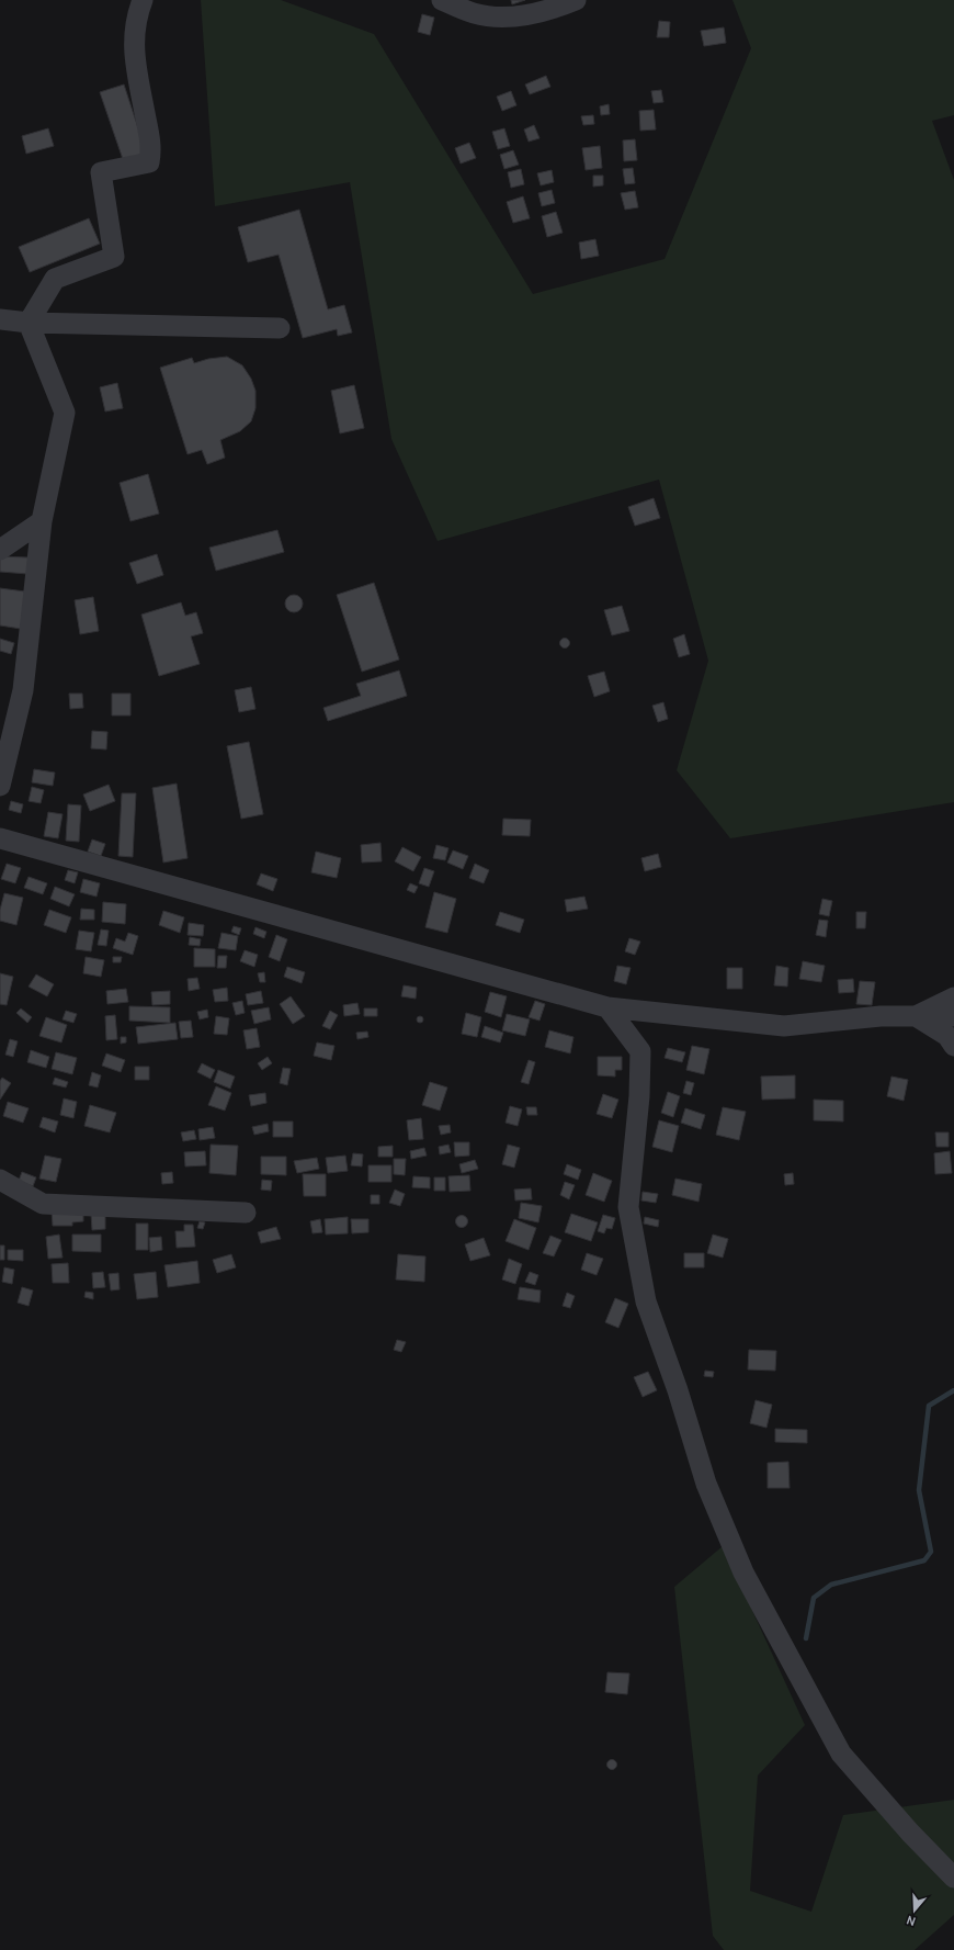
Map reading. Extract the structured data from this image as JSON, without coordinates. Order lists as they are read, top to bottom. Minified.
{"north":"bottom"}
